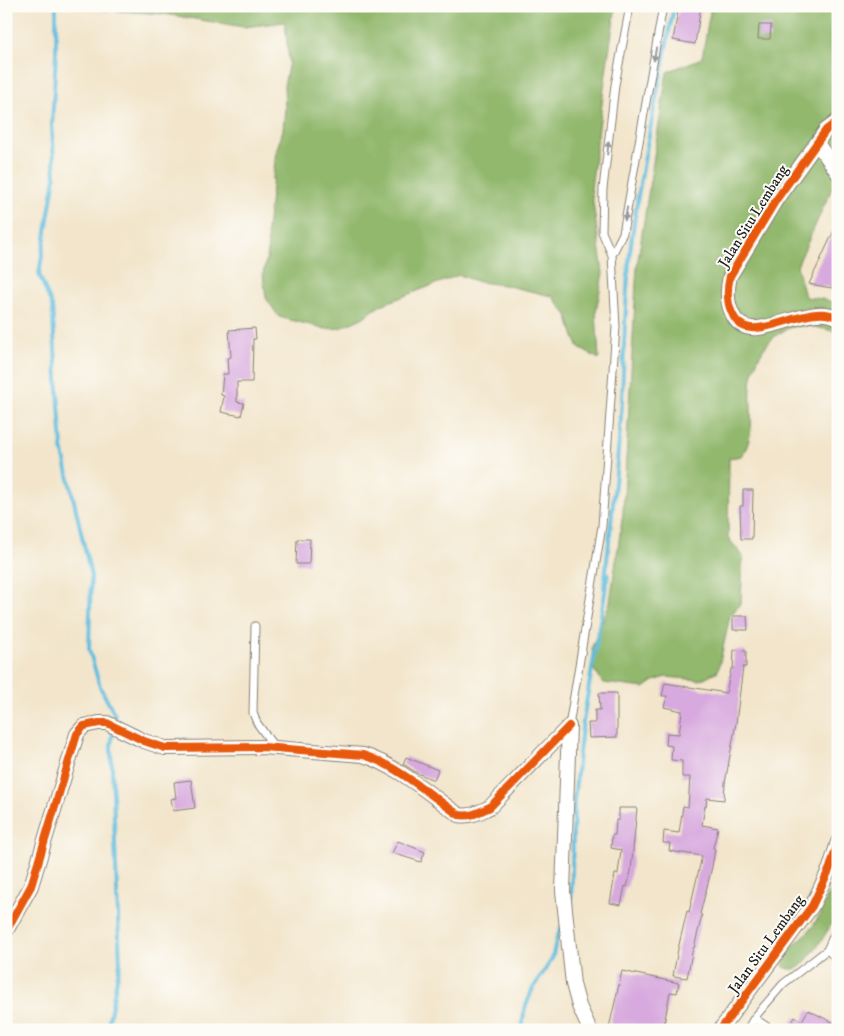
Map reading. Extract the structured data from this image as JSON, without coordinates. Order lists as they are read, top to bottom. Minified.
{"streets":{"street":["Jalan Situ Lembang"]}}
